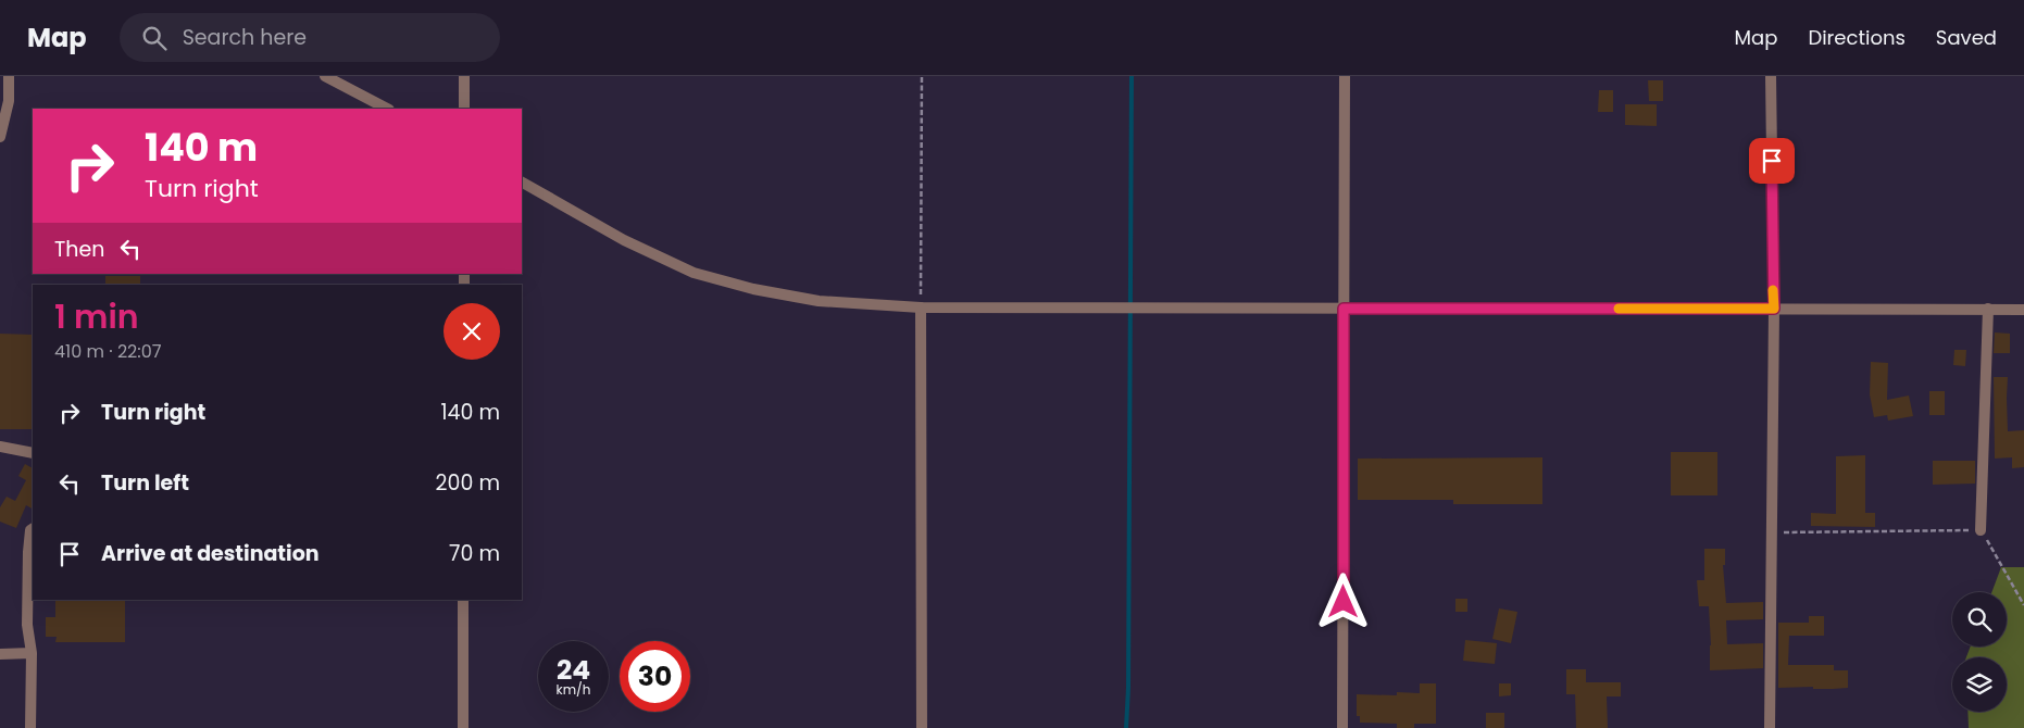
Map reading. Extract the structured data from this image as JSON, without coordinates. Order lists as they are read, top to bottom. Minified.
{"page":{"header":"Map","search":"Search here","nav":["Map","Directions","Saved"],"turn":["140 m","Turn right"],"then":"Then","heading":["1 min","410 m · 22:07"],"list":[{"name":"Turn right","value":"140 m"},{"name":"Turn left","value":"200 m"},{"name":"Arrive at destination","value":"70 m"}],"speed":"24 km/h","limit":"30"}}
